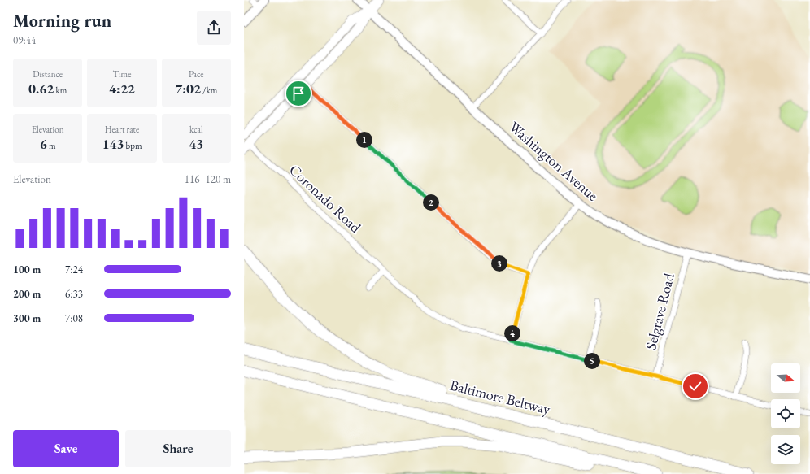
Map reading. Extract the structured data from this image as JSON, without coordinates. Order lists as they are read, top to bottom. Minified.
{"streets":{"highway":["Baltimore Beltway"],"main road":["Washington Avenue"],"street":["Coronado Road","Selgrave Road"]},"crossings":[["Washington Avenue","Selgrave Road"],["Coronado Road","Selgrave Road"]],"north":"right","page":{"heading":["Morning run","09:44"],"stats":[["Distance","0.62 km"],["Time","4:22"],["Pace","7:02 /km"],["Elevation","6 m"],["Heart rate","143 bpm"],["kcal","43"]],"pins":["1","2","3","4","5"],"chart":["Elevation","116–120 m"],"list":[{"name":"100 m","note":"7:24"},{"name":"200 m","note":"6:33"},{"name":"300 m","note":"7:08"}],"buttons":["Save","Share"]}}
